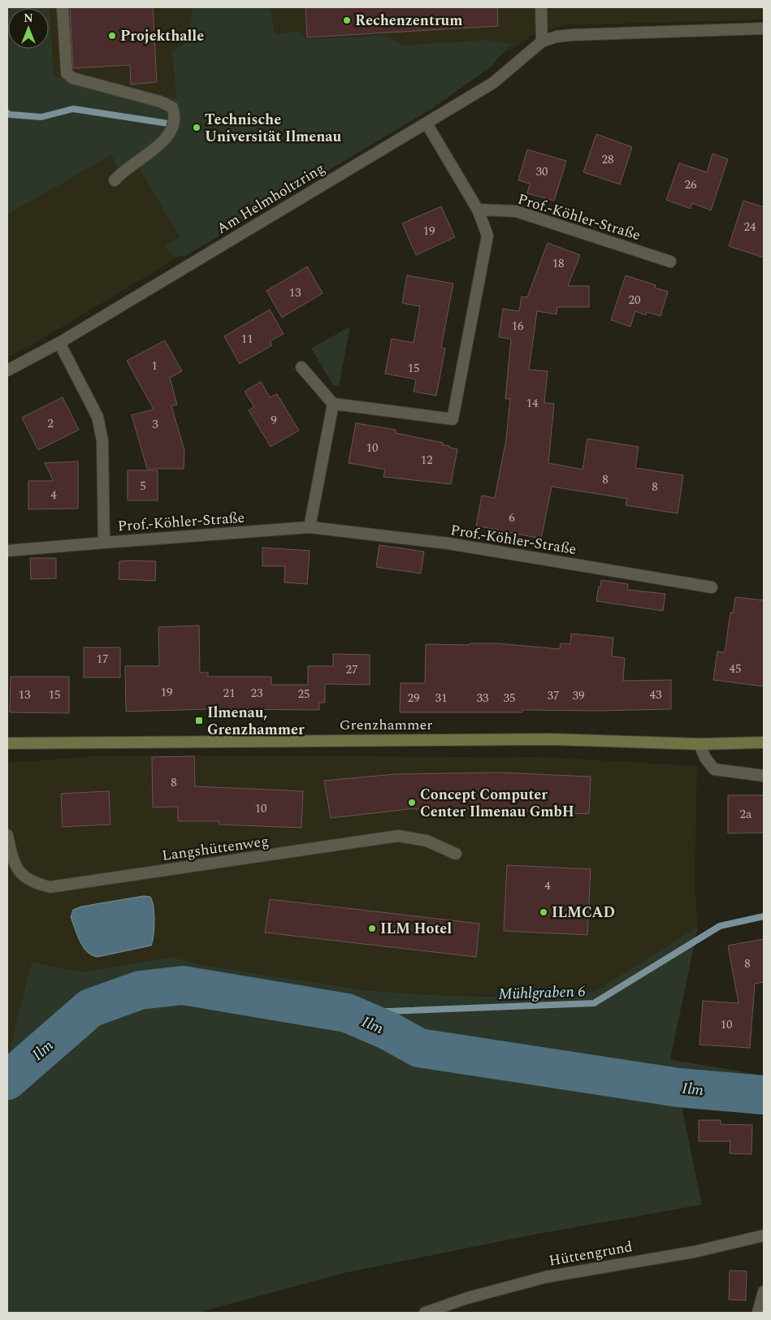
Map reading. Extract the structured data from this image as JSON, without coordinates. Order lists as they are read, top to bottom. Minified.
{"streets":{"main road":["Grenzhammer"],"street":["Am Helmholtzring","Prof.-Köhler-Straße","Langshüttenweg","Hüttengrund"]},"crossings":[["Am Helmholtzring","Prof.-Köhler-Straße"]],"water":["Mühlgraben 6","Ilm"],"places":{"other":["Rechenzentrum","Projekthalle","Technische Universität Ilmenau","Concept Computer Center Ilmenau GmbH","ILMCAD","ILM Hotel"],"transit":["Ilmenau, Grenzhammer"]},"house_numbers":["28","30","26","24","19","18","13","20","16","11","1","15","14","9","2","3","10","12","8","5","8","4","6","17","45","27","19","21","23","25","13","15","43","37","39","29","31","33","35","8","10","2a","4","8","10"],"north":"top"}
